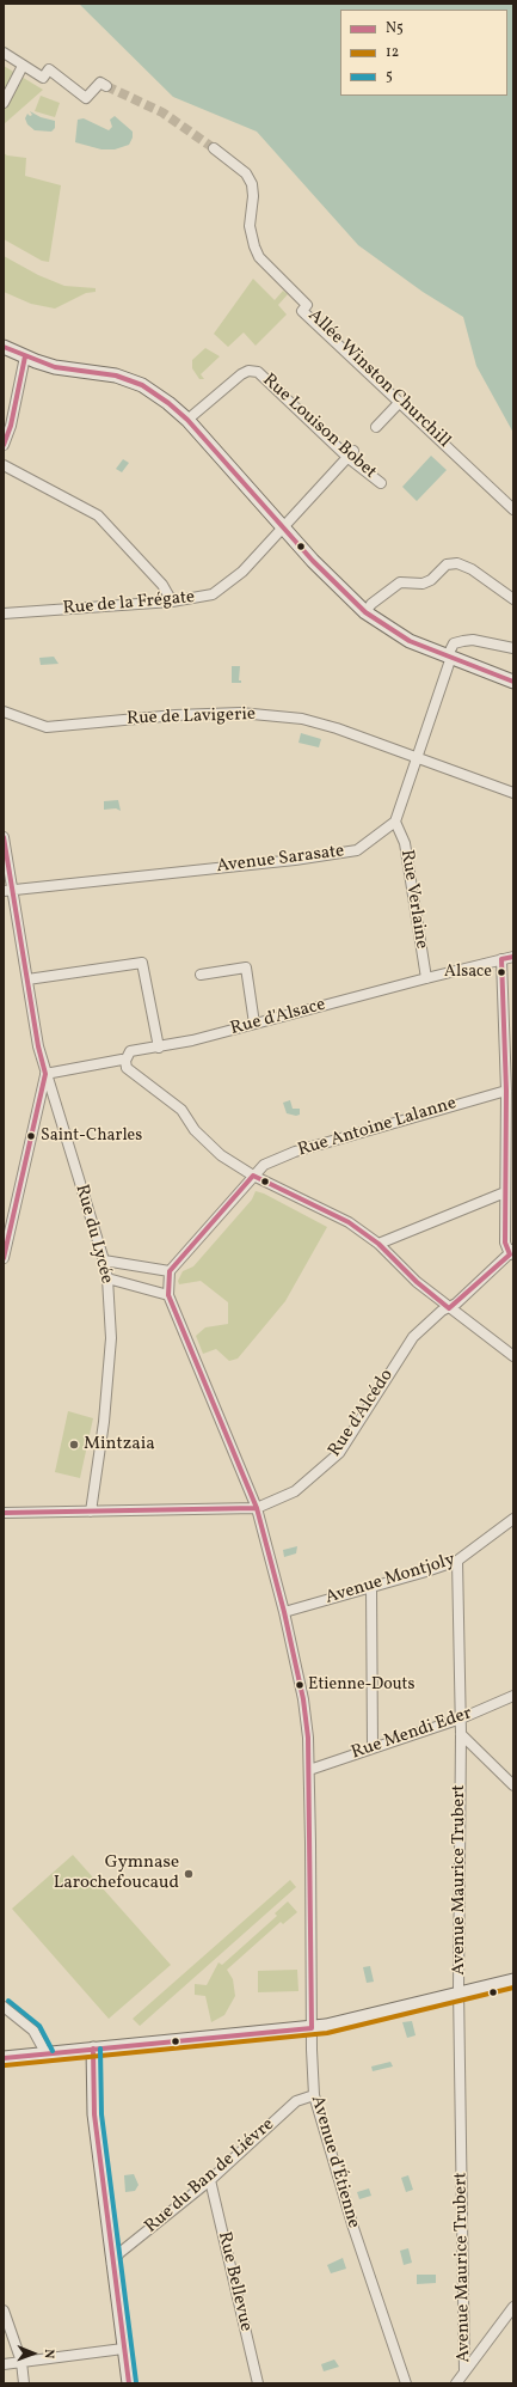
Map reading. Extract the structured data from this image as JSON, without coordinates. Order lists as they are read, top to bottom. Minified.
{"streets":{"street":["Allée Winston Churchill","Rue Louison Bobet","Rue de la Frégate","Rue de Lavigerie","Avenue Sarasate","Rue Verlaine","Rue d'Alsace","Rue Antoine Lalanne","Rue du Lycée","Rue d'Alcédo","Avenue Montjoly","Rue Mendi Eder","Avenue Maurice Trubert","Avenue d'Étienne","Rue du Ban de Liévre","Rue Bellevue"]},"crossings":[["Rue Louison Bobet","Rue de la Frégate"],["Avenue Sarasate","Rue Verlaine"],["Avenue Sarasate","Rue du Lycée"],["Rue Verlaine","Rue d'Alsace"],["Rue d'Alsace","Rue du Lycée"],["Rue Antoine Lalanne","Avenue d'Étienne"],["Rue du Lycée","Rue d'Alcédo"],["Rue d'Alcédo","Avenue d'Étienne"],["Avenue Montjoly","Avenue Maurice Trubert"],["Avenue Montjoly","Avenue d'Étienne"],["Rue Mendi Eder","Avenue Maurice Trubert"],["Rue Mendi Eder","Avenue d'Étienne"],["Avenue d'Étienne","Rue du Ban de Liévre"],["Rue du Ban de Liévre","Rue Bellevue"]],"places":["Alsace","Saint-Charles","Mintzaia","Etienne-Douts","Gymnase Larochefoucaud"],"lines":["transit line N5","transit line 12","transit line 5"],"legend":["N5","12","5"],"north":"right"}
